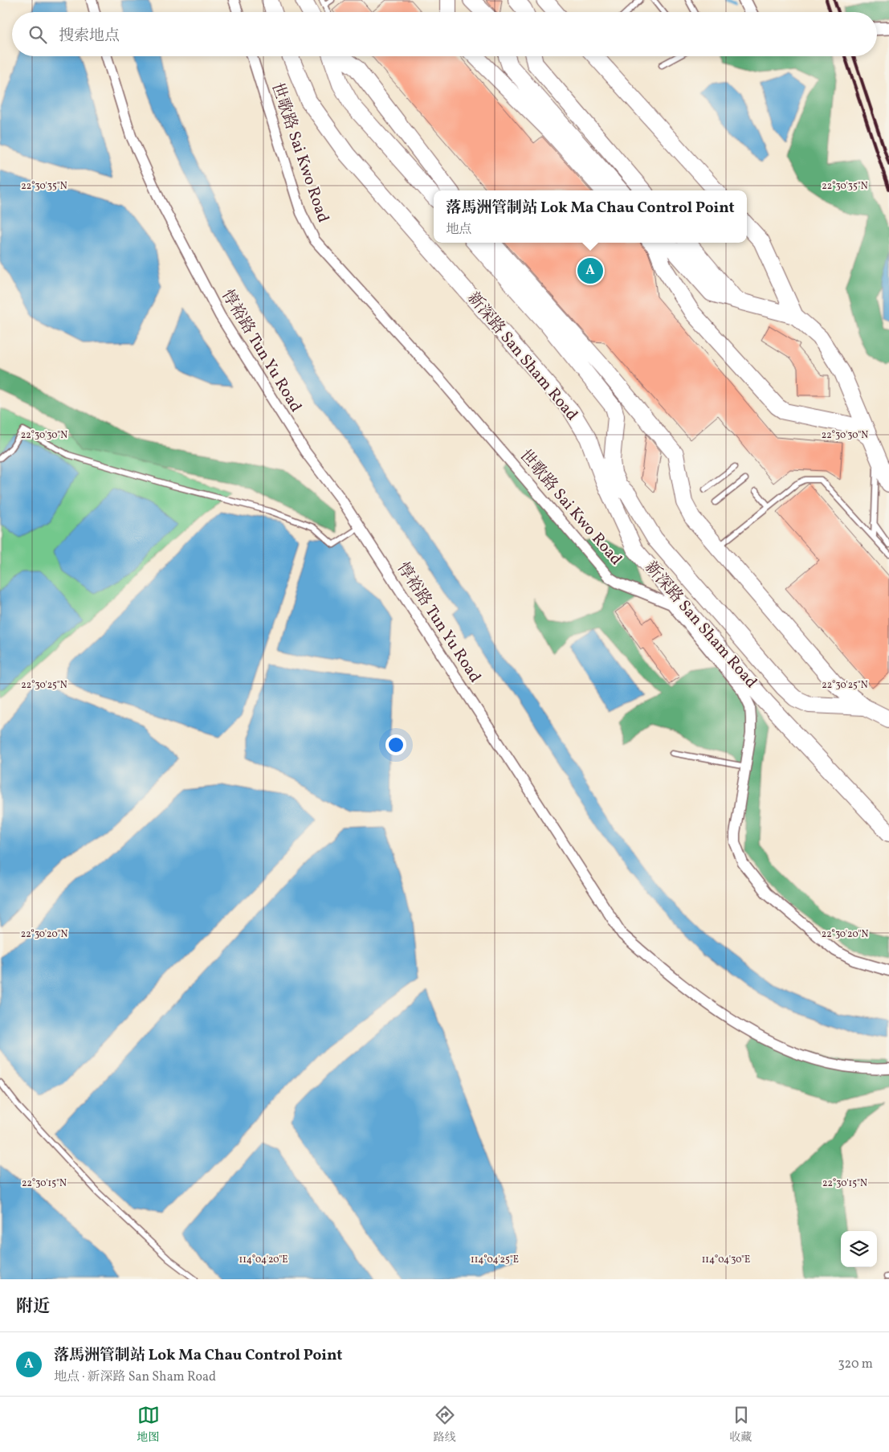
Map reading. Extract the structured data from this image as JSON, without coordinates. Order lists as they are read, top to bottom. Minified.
{"streets":{"main road":["新深路 San Sham Road"],"street":["世歌路 Sai Kwo Road","惇裕路 Tun Yu Road"]},"page":{"search":"搜索地点","popup":["落馬洲管制站 Lok Ma Chau Control Point","地点"],"pins":"A","heading":"附近","list":[{"mark":"A","name":"落馬洲管制站 Lok Ma Chau Control Point","note":"地点 · 新深路 San Sham Road","value":"320 m"}],"nav":["地图","路线","收藏"]},"coordinates":["22°30'35\"N","22°30'30\"N","22°30'25\"N","22°30'20\"N","22°30'15\"N","114°04'20\"E","114°04'25\"E","114°04'30\"E"]}
